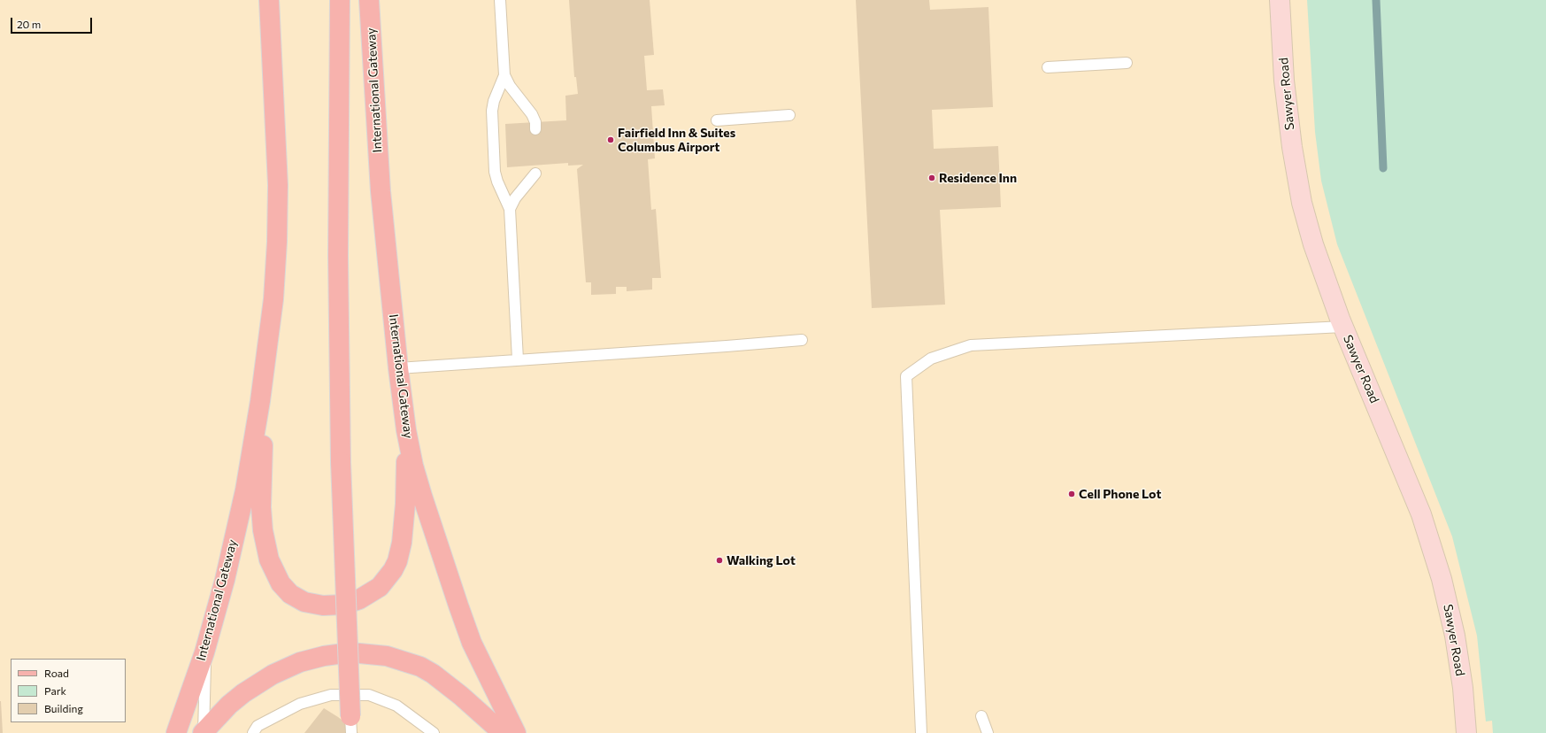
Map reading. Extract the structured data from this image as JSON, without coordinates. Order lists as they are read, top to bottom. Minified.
{"streets":{"main road":["International Gateway"],"street":["Sawyer Road"]},"places":["Fairfield Inn & Suites Columbus Airport","Residence Inn","Cell Phone Lot","Walking Lot"],"legend":["Road","Park","Building"],"scale_bar":"20 m"}
